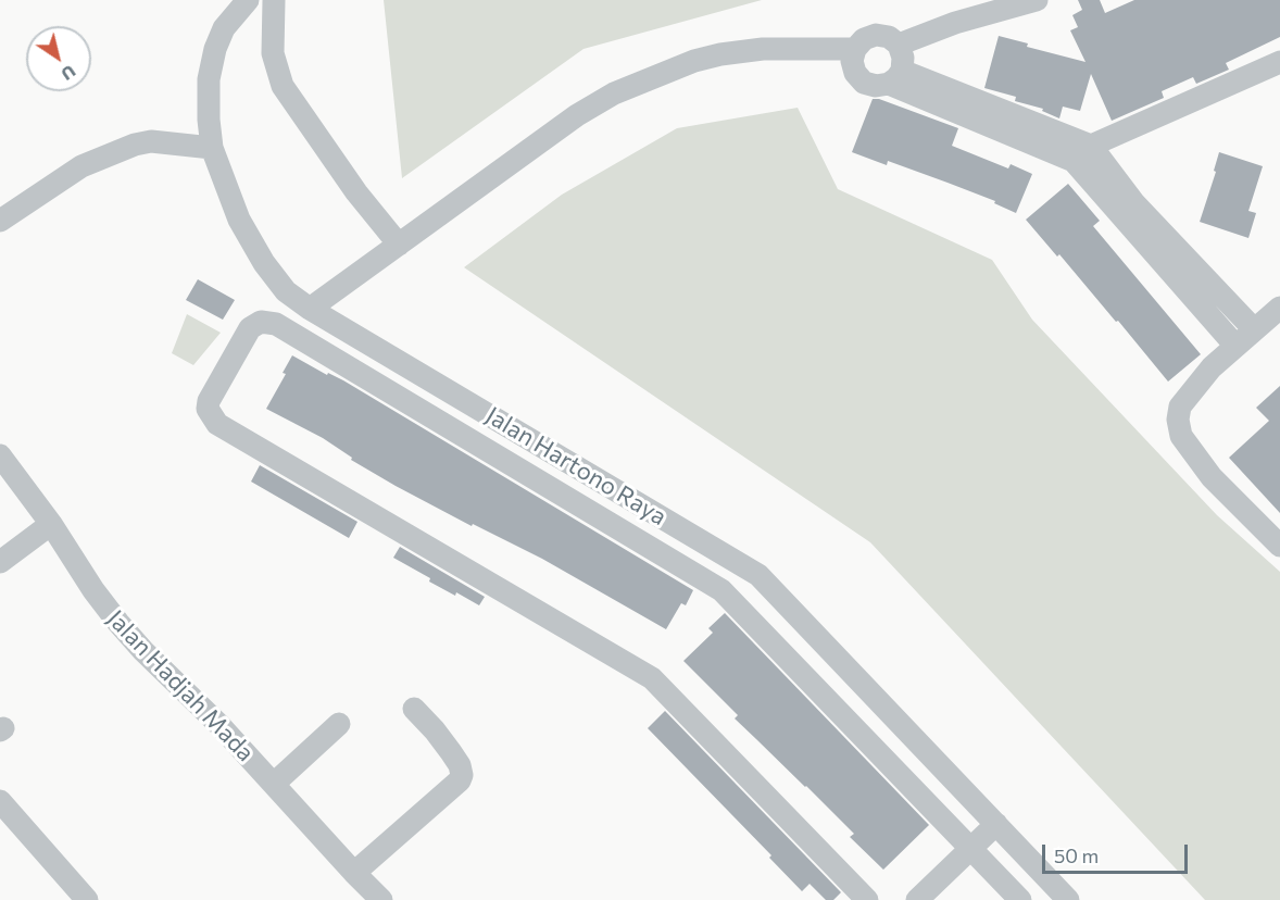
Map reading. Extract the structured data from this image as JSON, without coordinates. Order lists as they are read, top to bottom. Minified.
{"streets":{"street":["Jalan Hartono Raya","Jalan Hadjah Mada"]},"scale_bar":"50 m","north":"bottom right"}
